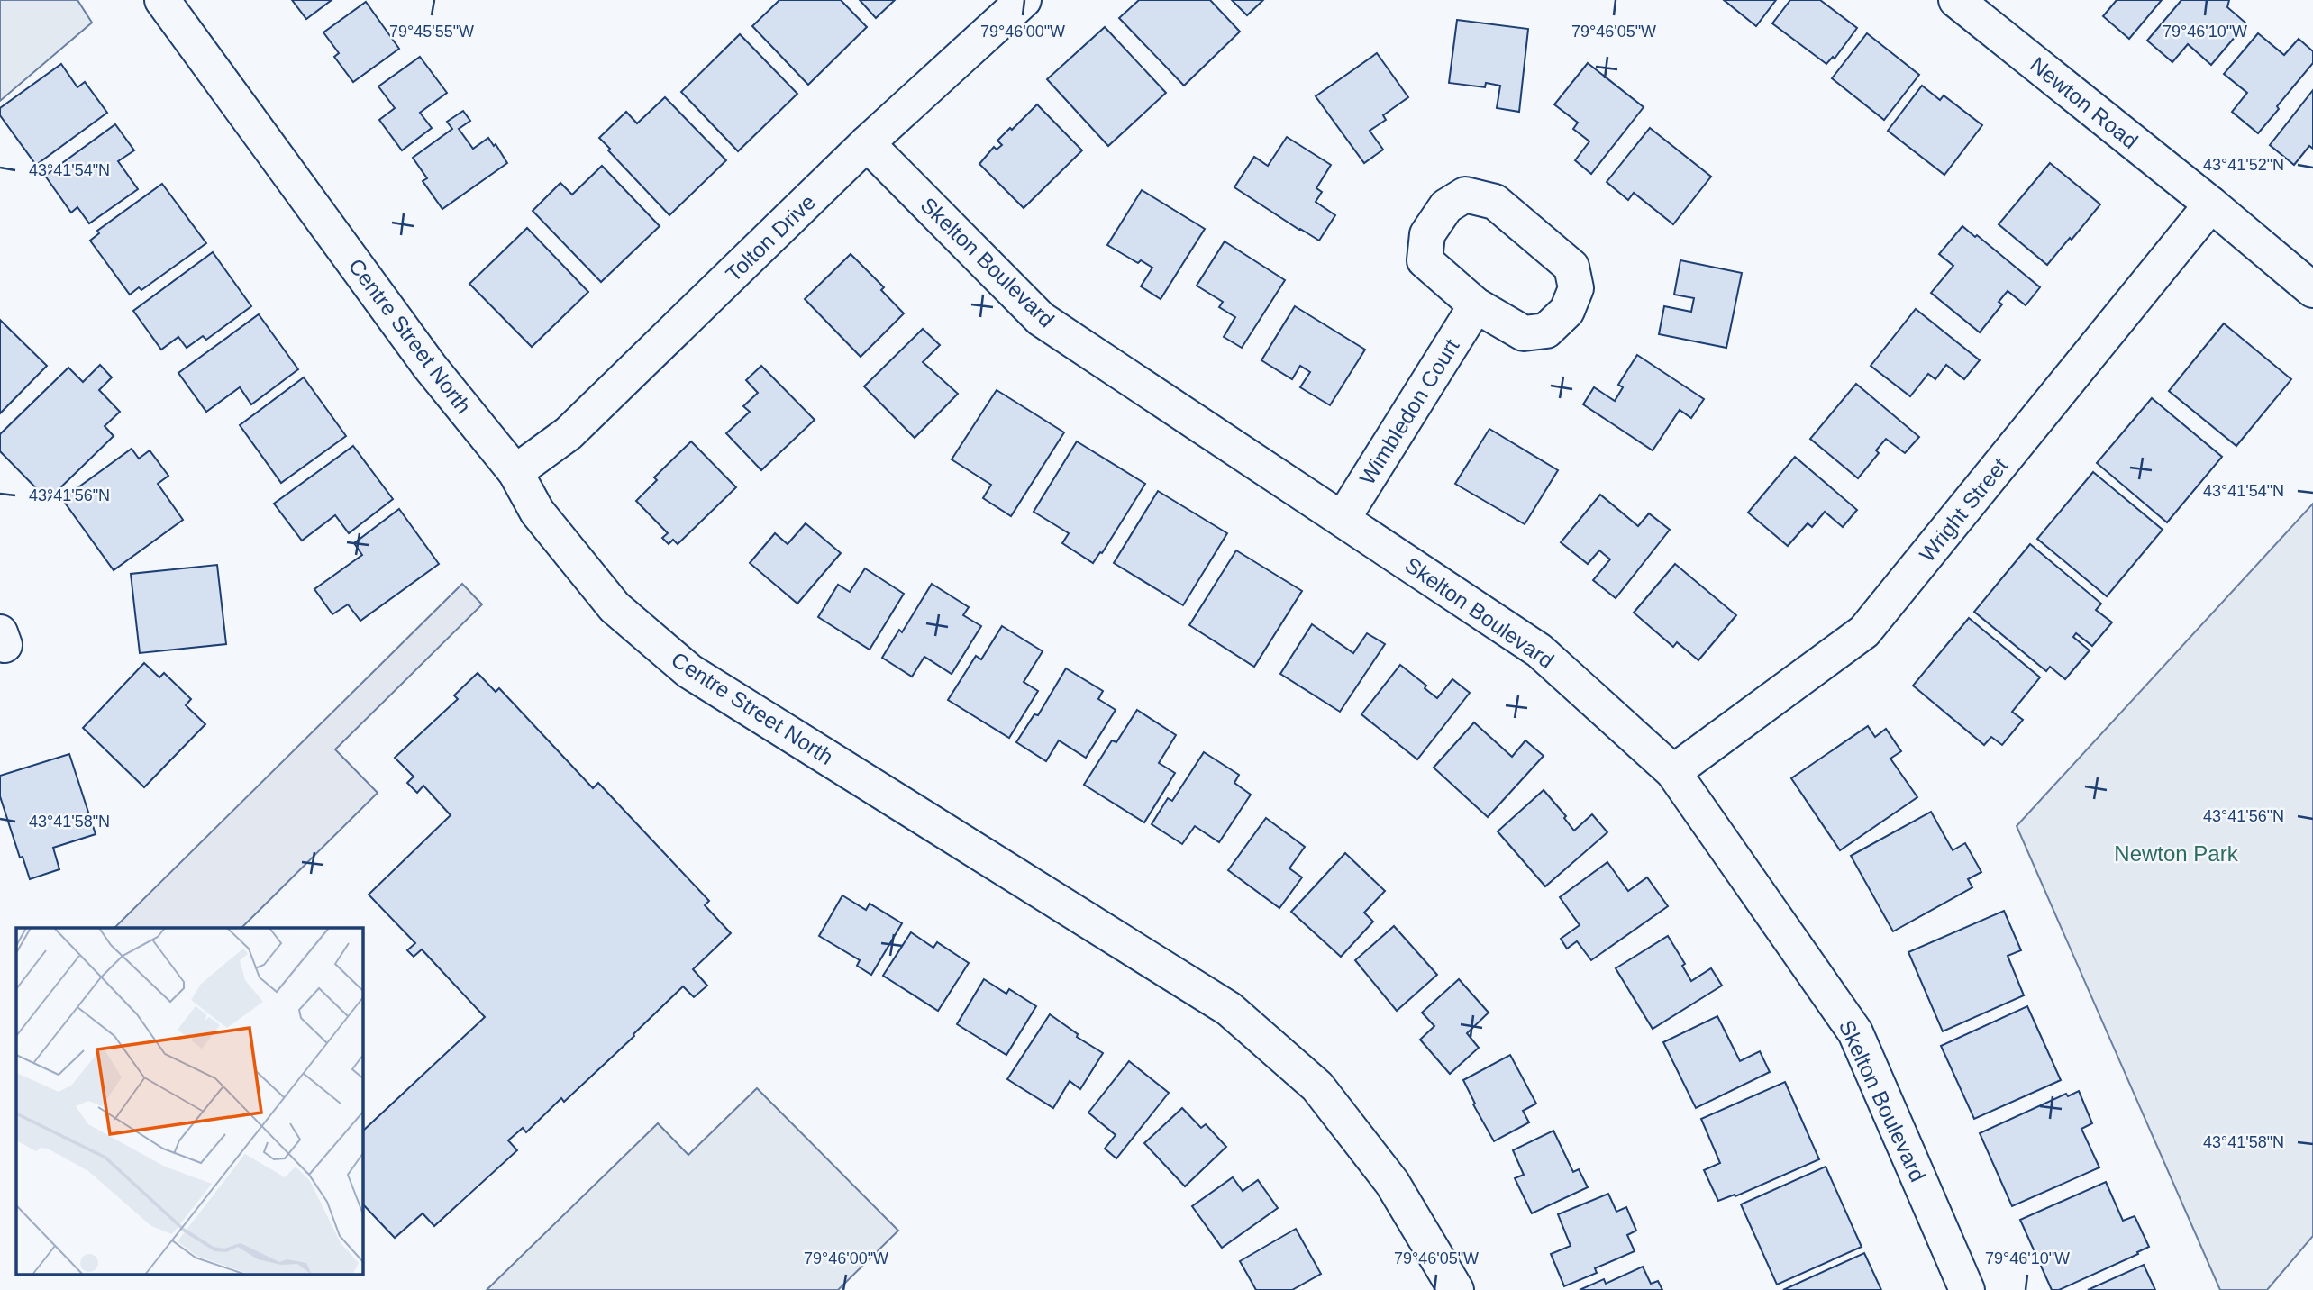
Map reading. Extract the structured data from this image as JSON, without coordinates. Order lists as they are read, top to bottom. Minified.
{"streets":{"street":["Newton Road","Tolton Drive","Skelton Boulevard","Centre Street North","Wimbledon Court","Wright Street"]},"crossings":[["Newton Road","Wright Street"],["Tolton Drive","Skelton Boulevard"],["Tolton Drive","Centre Street North"],["Skelton Boulevard","Wimbledon Court"],["Skelton Boulevard","Wright Street"]],"parks":["Newton Park"],"coordinates":["79°45'55\"W","79°46'00\"W","79°46'05\"W","79°46'10\"W","43°41'52\"N","43°41'54\"N","43°41'56\"N","43°41'58\"N"]}
